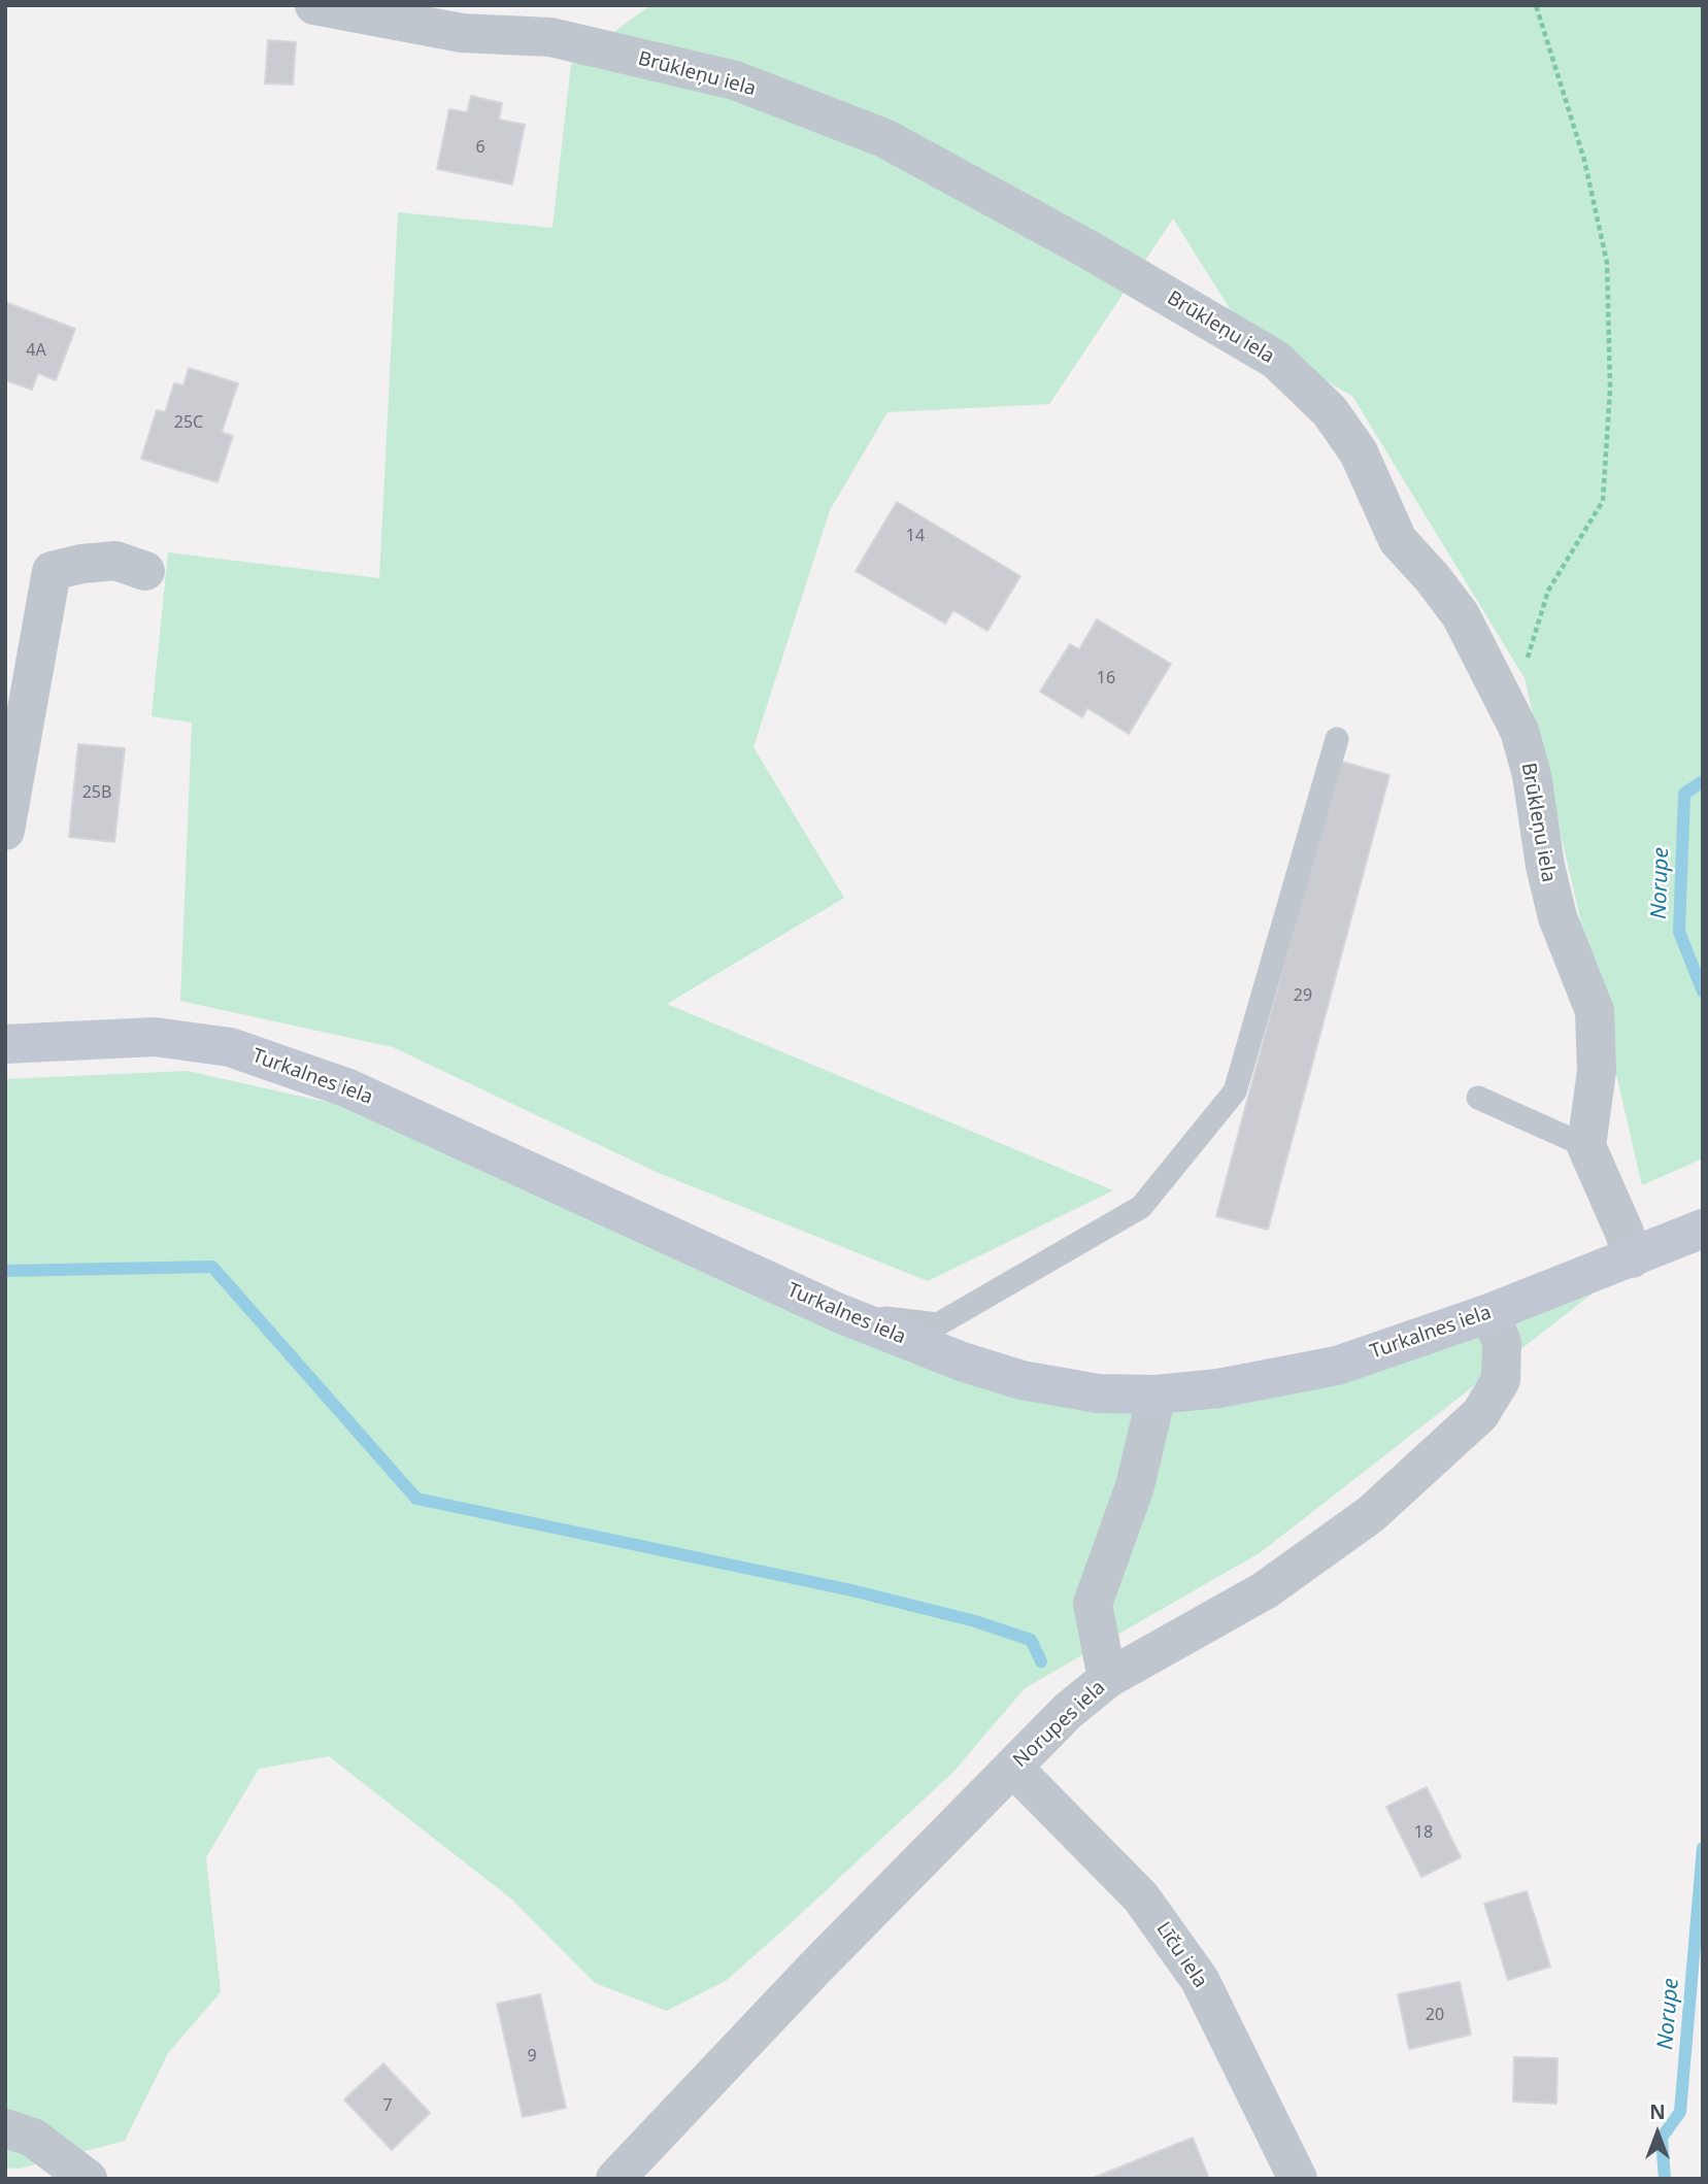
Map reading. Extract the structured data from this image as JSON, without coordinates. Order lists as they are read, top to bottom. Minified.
{"streets":{"main road":["Turkalnes iela"],"street":["Brūkleņu iela","Norupes iela","Līču iela"]},"crossings":[["Turkalnes iela","Norupes iela"],["Norupes iela","Līču iela"]],"water":["Norupe"],"house_numbers":["6","4A","25C","14","16","25B","29","18","20","9","7"],"north":"top"}
